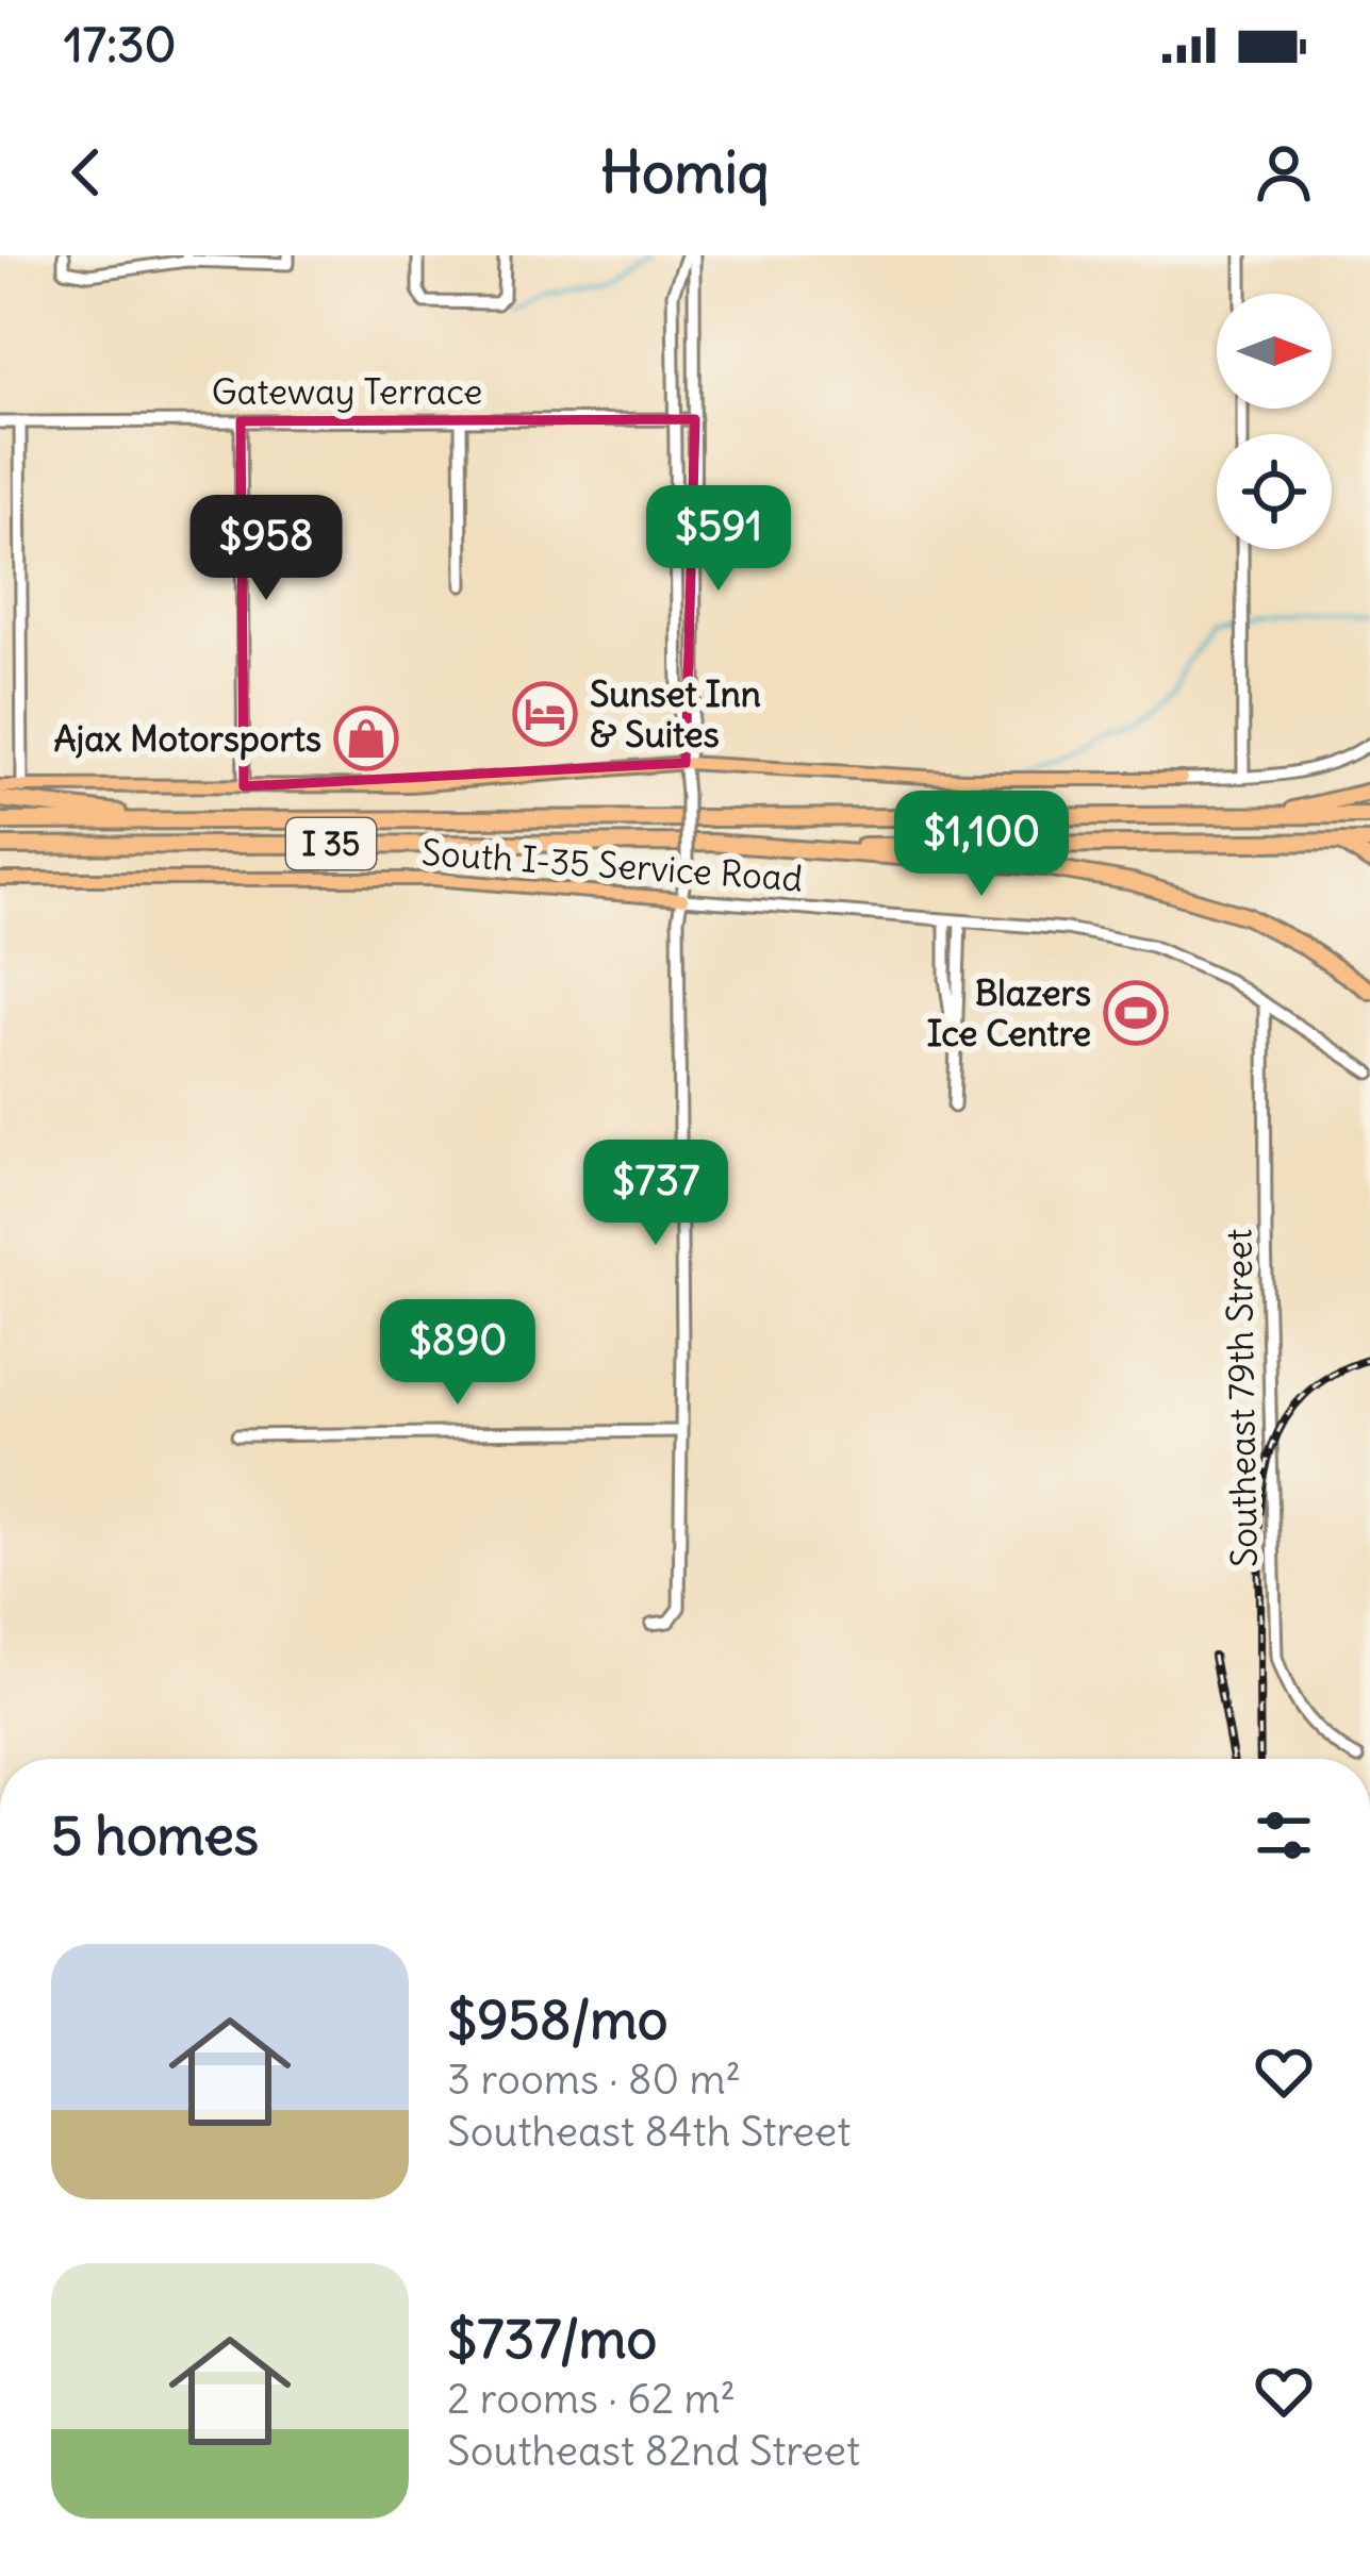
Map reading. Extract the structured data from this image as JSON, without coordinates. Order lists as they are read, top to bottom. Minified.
{"streets":{"highway":["I 35"],"main road":["South I-35 Service Road"],"street":["Gateway Terrace","Southeast 79th Street"]},"crossings":[["South I-35 Service Road","Southeast 79th Street"]],"places":{"hotel":["Sunset Inn & Suites"],"shop":["Ajax Motorsports"],"sports":["Blazers Ice Centre"]},"north":"right","page":{"status":"17:30","header":"Homiq","price":["$591","$958","$1,100","$737","$890"],"heading":"5 homes","list":[{"name":"$958/mo","note":"3 rooms · 80 m² · Southeast 84th Street"},{"name":"$737/mo","note":"2 rooms · 62 m² · Southeast 82nd Street"}]}}
